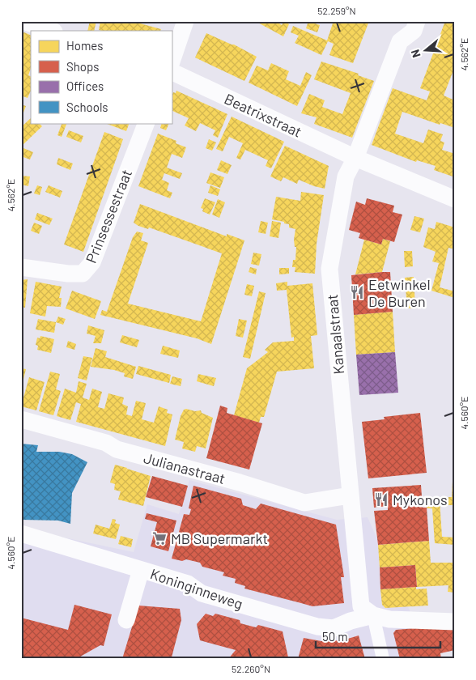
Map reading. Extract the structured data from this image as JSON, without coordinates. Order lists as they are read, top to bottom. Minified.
{"streets":{"street":["Beatrixstraat","Prinsessestraat","Kanaalstraat","Julianastraat","Koninginneweg"]},"crossings":[["Beatrixstraat","Kanaalstraat"],["Kanaalstraat","Julianastraat"],["Kanaalstraat","Koninginneweg"]],"places":{"restaurant":["Eetwinkel De Buren","Mykonos"],"supermarket":["MB Supermarkt"]},"legend":["Homes","Shops","Offices","Schools"],"scale_bar":"50 m","north":"left","coordinates":["52.259°N","4.562°E","4.560°E","52.260°N"]}
